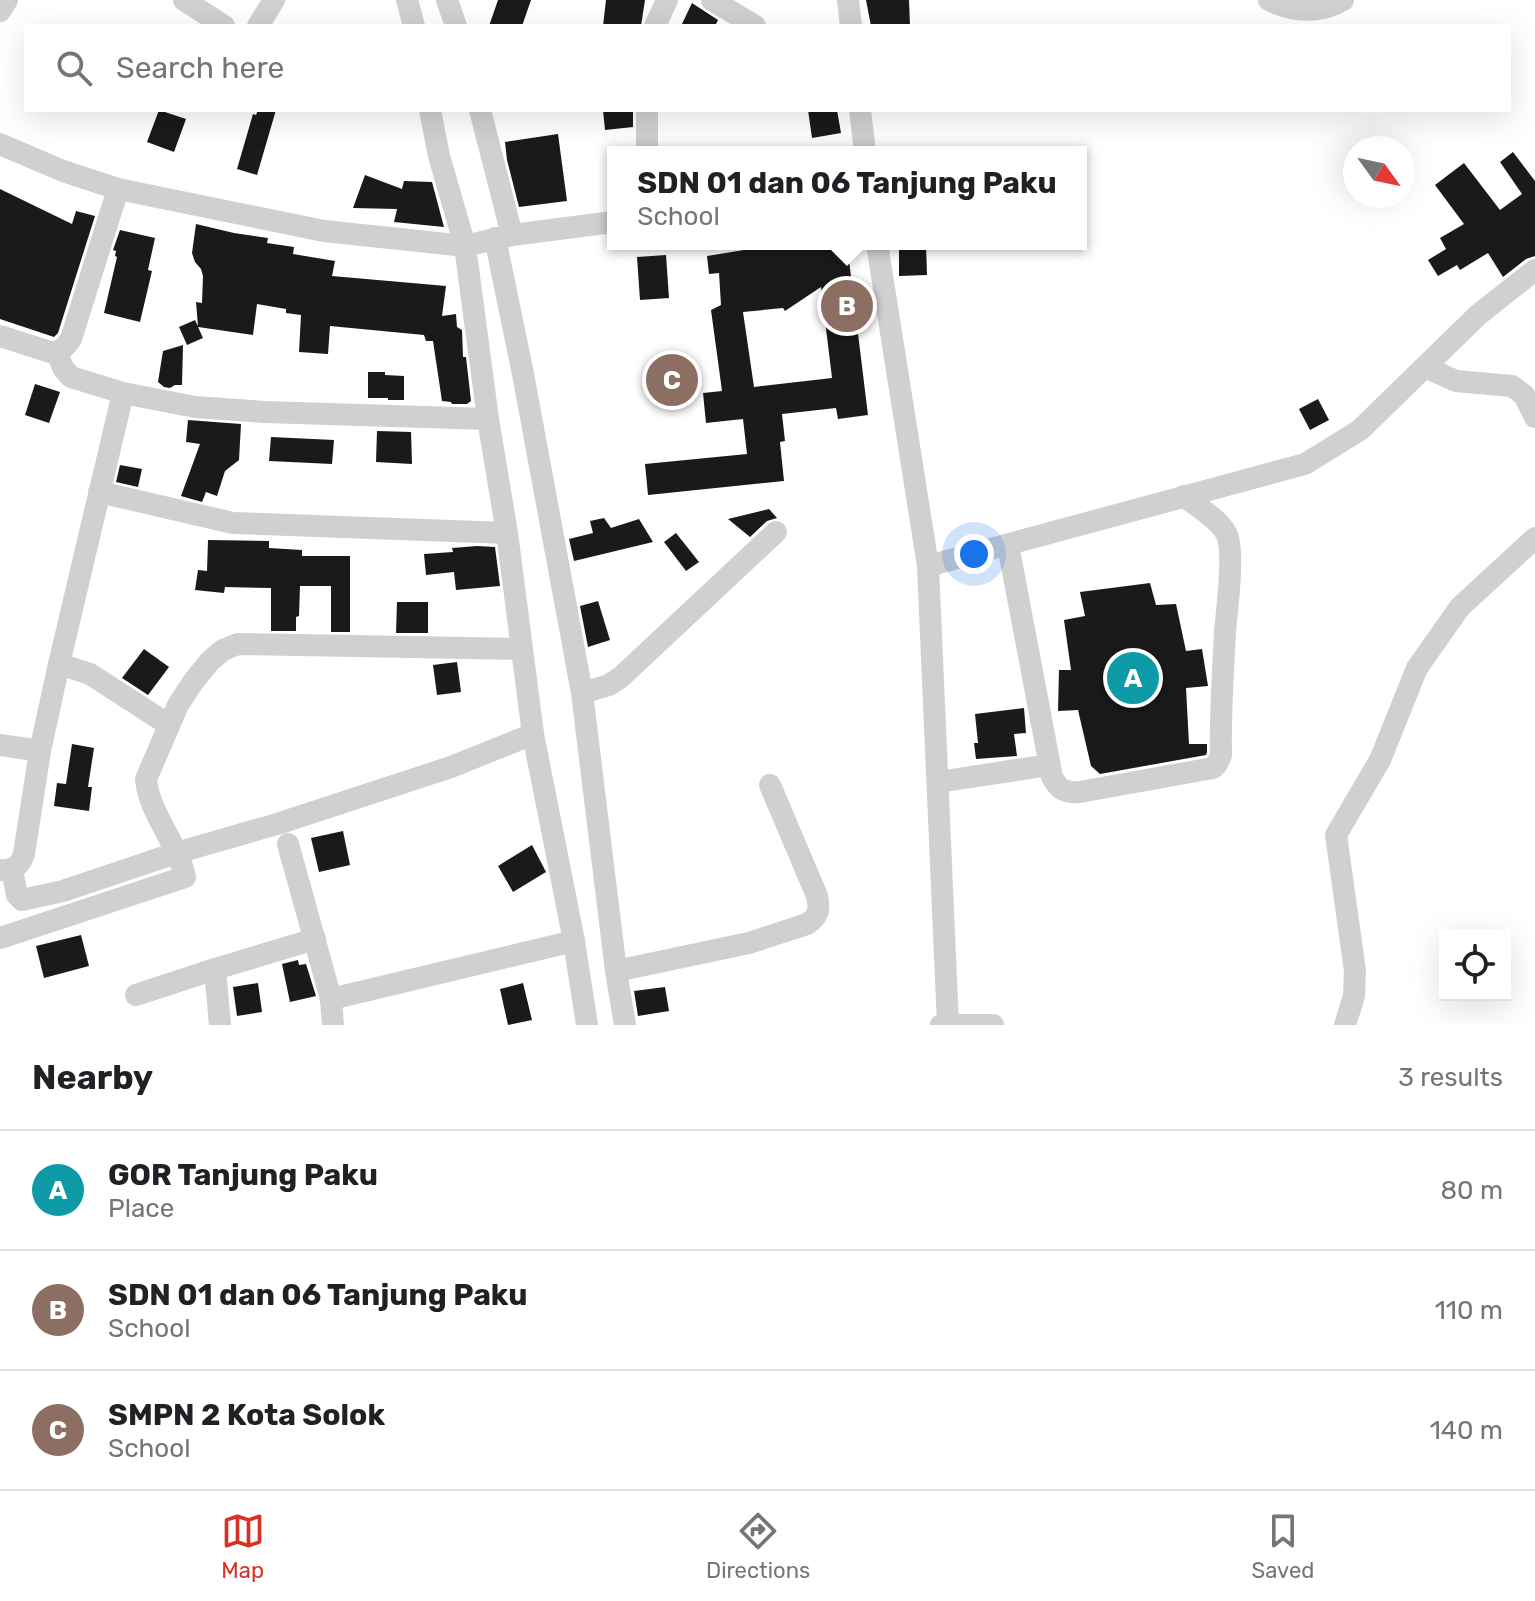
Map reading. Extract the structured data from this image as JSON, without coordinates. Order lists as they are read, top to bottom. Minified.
{"north":"bottom right","page":{"search":"Search here","popup":["SDN 01 dan 06 Tanjung Paku","School"],"pins":["B","C","A"],"heading":["Nearby","3 results"],"list":[{"mark":"A","name":"GOR Tanjung Paku","note":"Place","value":"80 m"},{"mark":"B","name":"SDN 01 dan 06 Tanjung Paku","note":"School","value":"110 m"},{"mark":"C","name":"SMPN 2 Kota Solok","note":"School","value":"140 m"}],"nav":["Map","Directions","Saved"]}}
